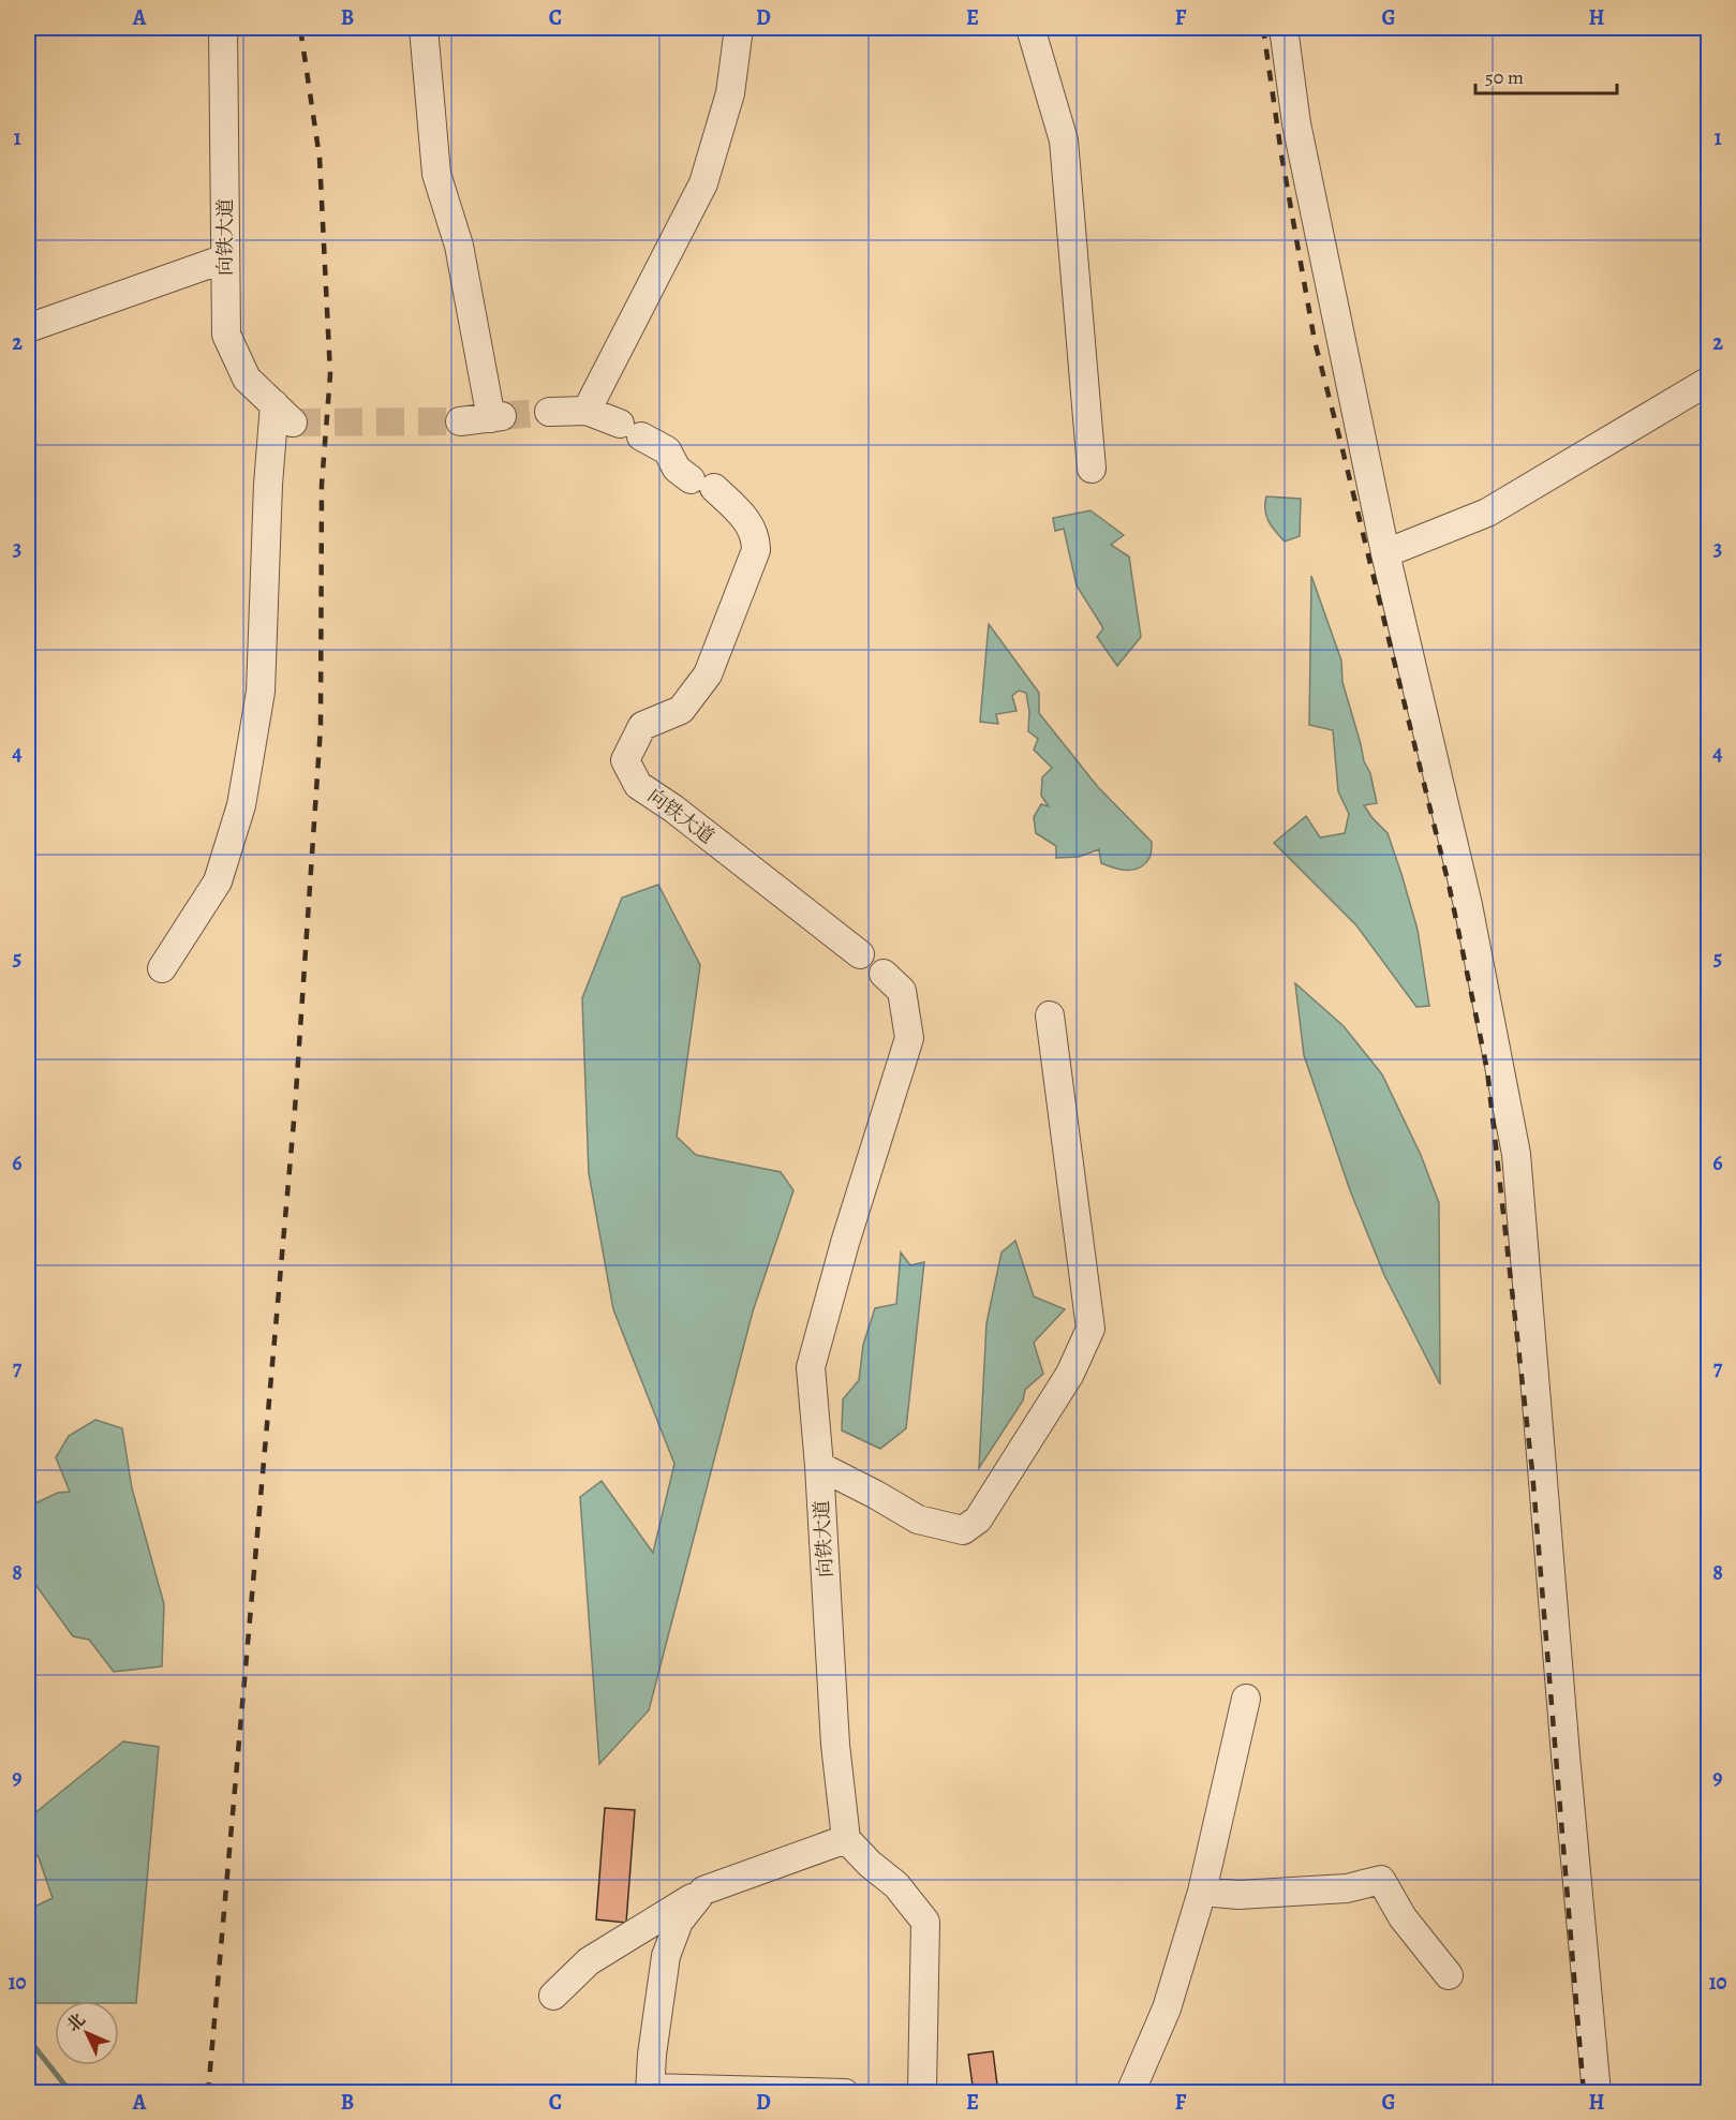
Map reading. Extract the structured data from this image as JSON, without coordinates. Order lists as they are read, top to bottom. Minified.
{"streets":{"street":["向铁大道"]},"scale_bar":"50 m","north":"top left","grid":{"columns":["A","B","C","D","E","F","G","H"],"rows":["1","2","3","4","5","6","7","8","9","10"]}}
